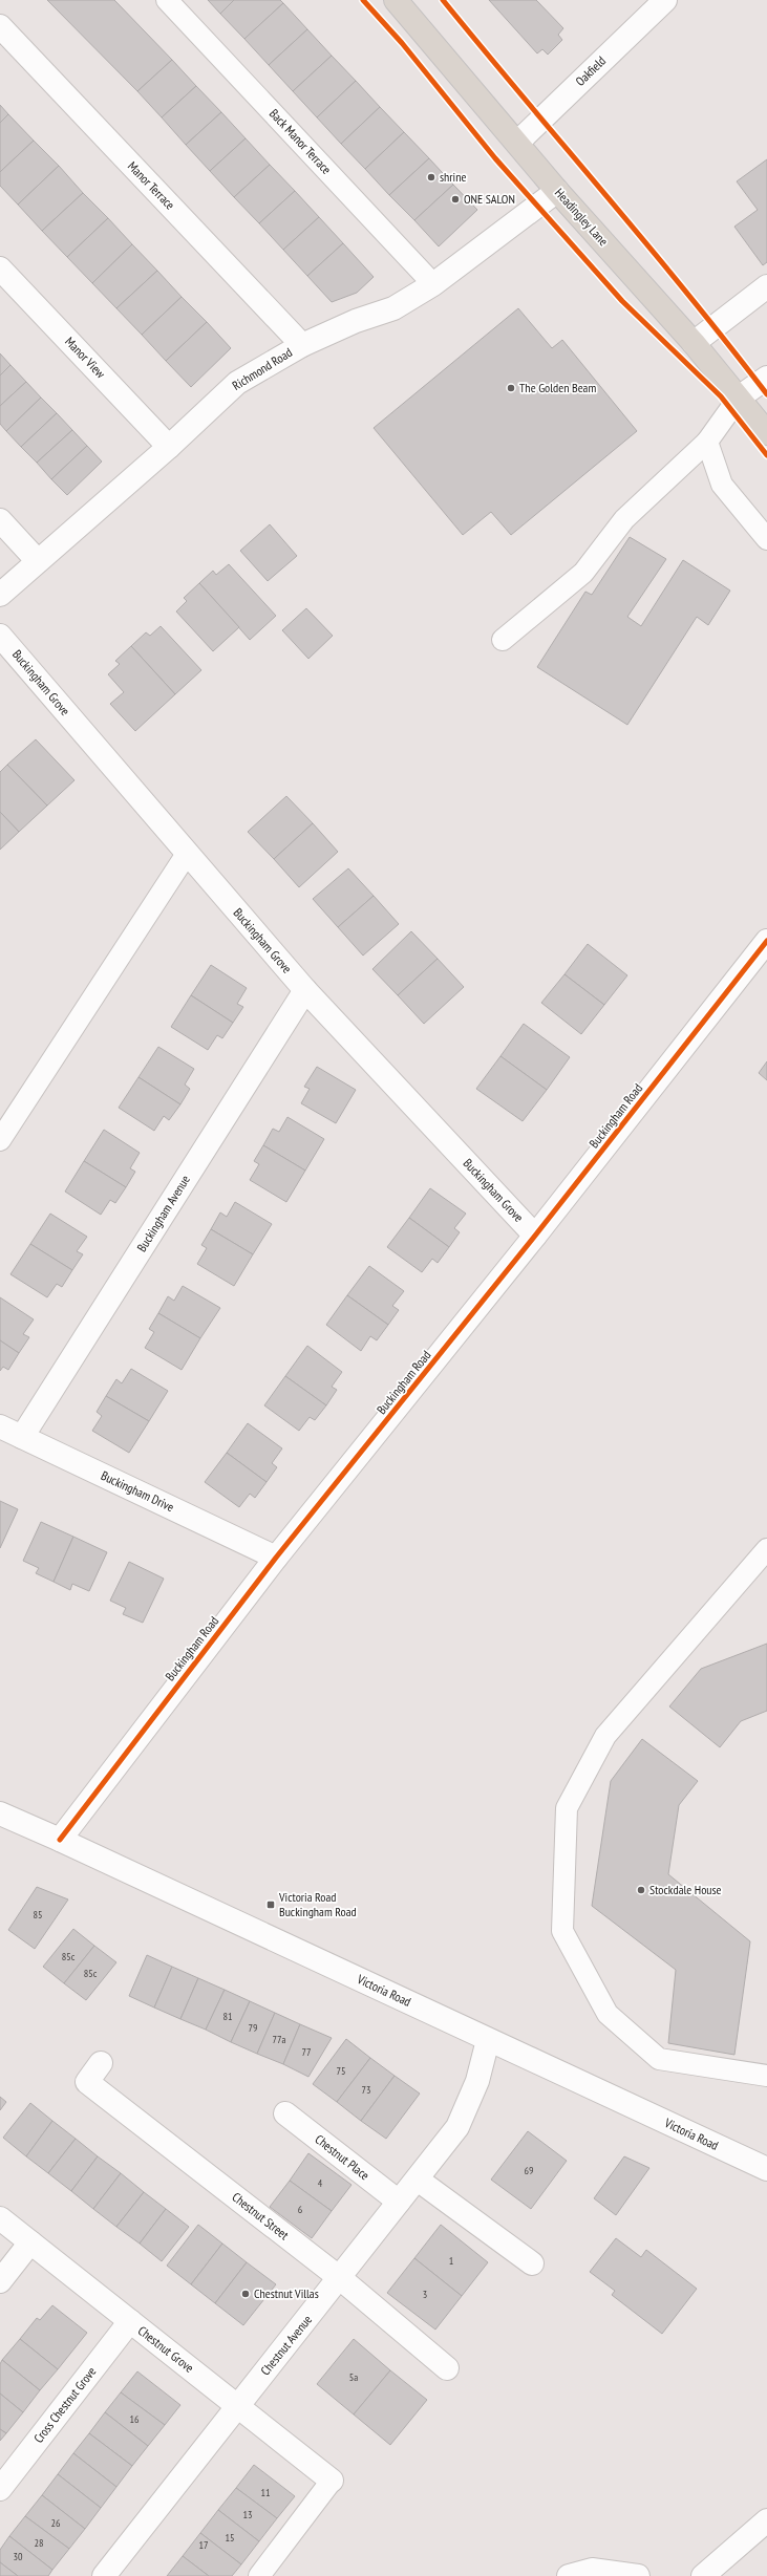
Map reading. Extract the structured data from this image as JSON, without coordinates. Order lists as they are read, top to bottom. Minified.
{"streets":{"highway":["Headingley Lane"],"street":["Oakfield","Manor Terrace","Manor View","Richmond Road","Buckingham Grove","Buckingham Road","Buckingham Avenue","Buckingham Drive","Victoria Road","Chestnut Place","Chestnut Street","Chestnut Avenue","Chestnut Grove","Cross Chestnut Grove"],"lane":["Back Manor Terrace"]},"crossings":[["Oakfield","Headingley Lane"],["Back Manor Terrace","Richmond Road"],["Manor Terrace","Richmond Road"],["Headingley Lane","Richmond Road"],["Manor View","Richmond Road"],["Buckingham Grove","Buckingham Road"],["Buckingham Grove","Buckingham Avenue"],["Buckingham Road","Buckingham Drive"],["Buckingham Road","Victoria Road"],["Buckingham Avenue","Buckingham Drive"],["Victoria Road","Chestnut Avenue"],["Chestnut Place","Chestnut Avenue"],["Chestnut Street","Chestnut Avenue"],["Chestnut Avenue","Chestnut Grove"],["Chestnut Grove","Cross Chestnut Grove"]],"places":{"other":["shrine","ONE SALON","The Golden Beam","Stockdale House","Chestnut Villas"],"transit":["Victoria Road Buckingham Road"]},"house_numbers":["85","85c","85c","81","79","77a","77","75","73","69","4","6","1","3","5a","16","11","13","26","15","28","17","30"]}
